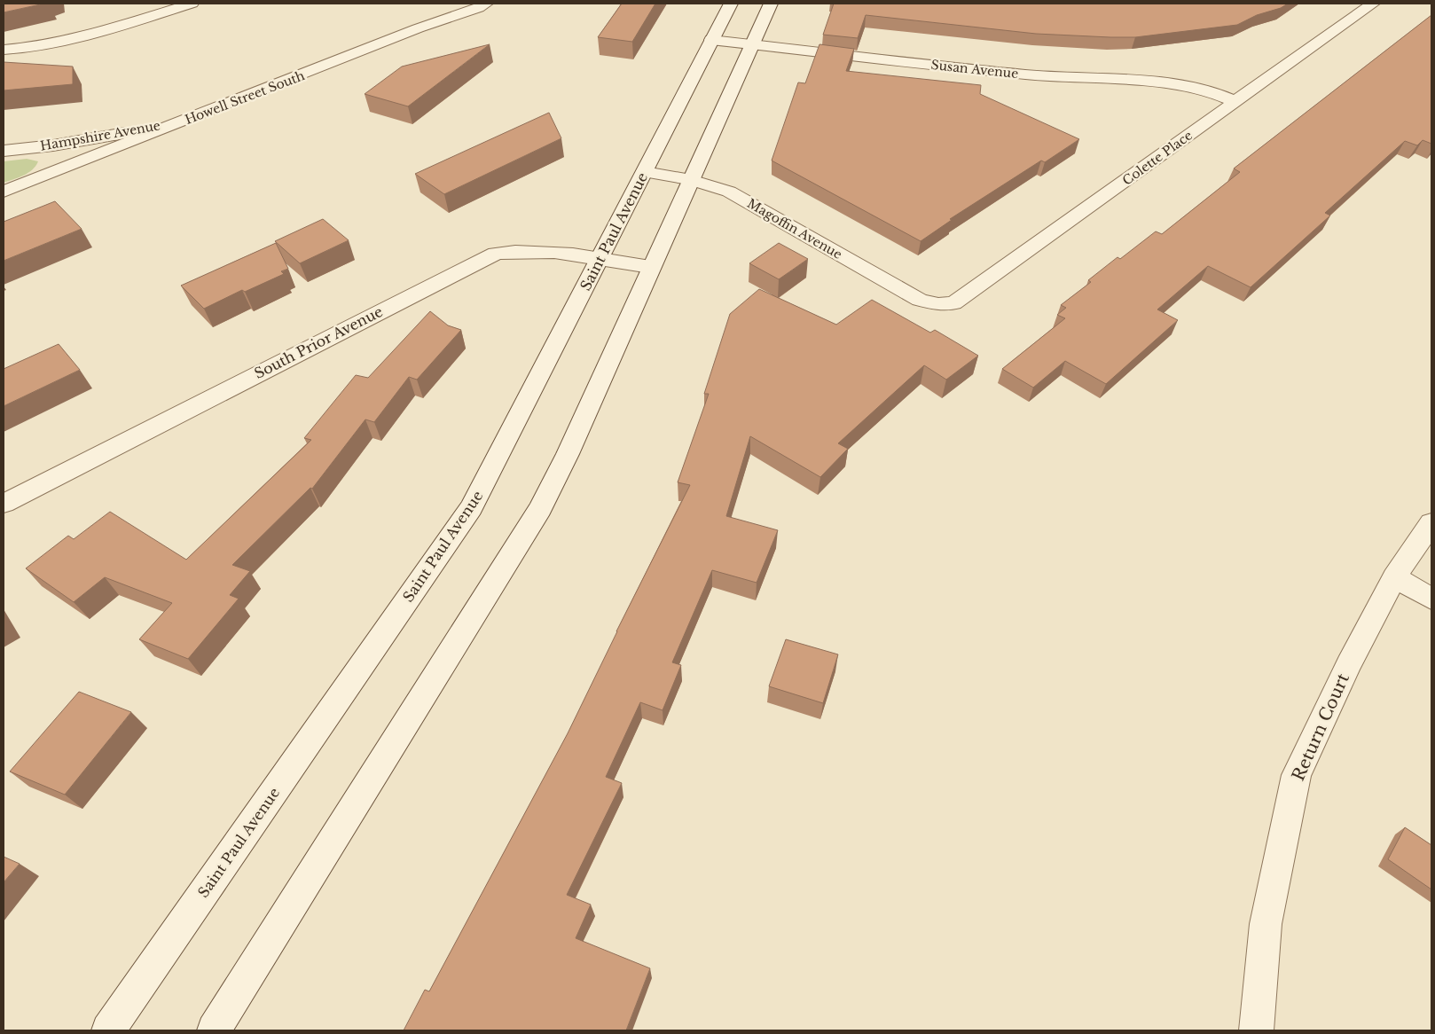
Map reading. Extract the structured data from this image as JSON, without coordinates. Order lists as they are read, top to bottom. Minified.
{"streets":{"street":["Susan Avenue","Howell Street South","Hampshire Avenue","Colette Place","Magoffin Avenue","Saint Paul Avenue","South Prior Avenue","Return Court"]},"crossings":[["Susan Avenue","Colette Place"],["Susan Avenue","Saint Paul Avenue"],["Howell Street South","Hampshire Avenue"],["Colette Place","Magoffin Avenue"],["Magoffin Avenue","Saint Paul Avenue"],["Saint Paul Avenue","South Prior Avenue"]]}
